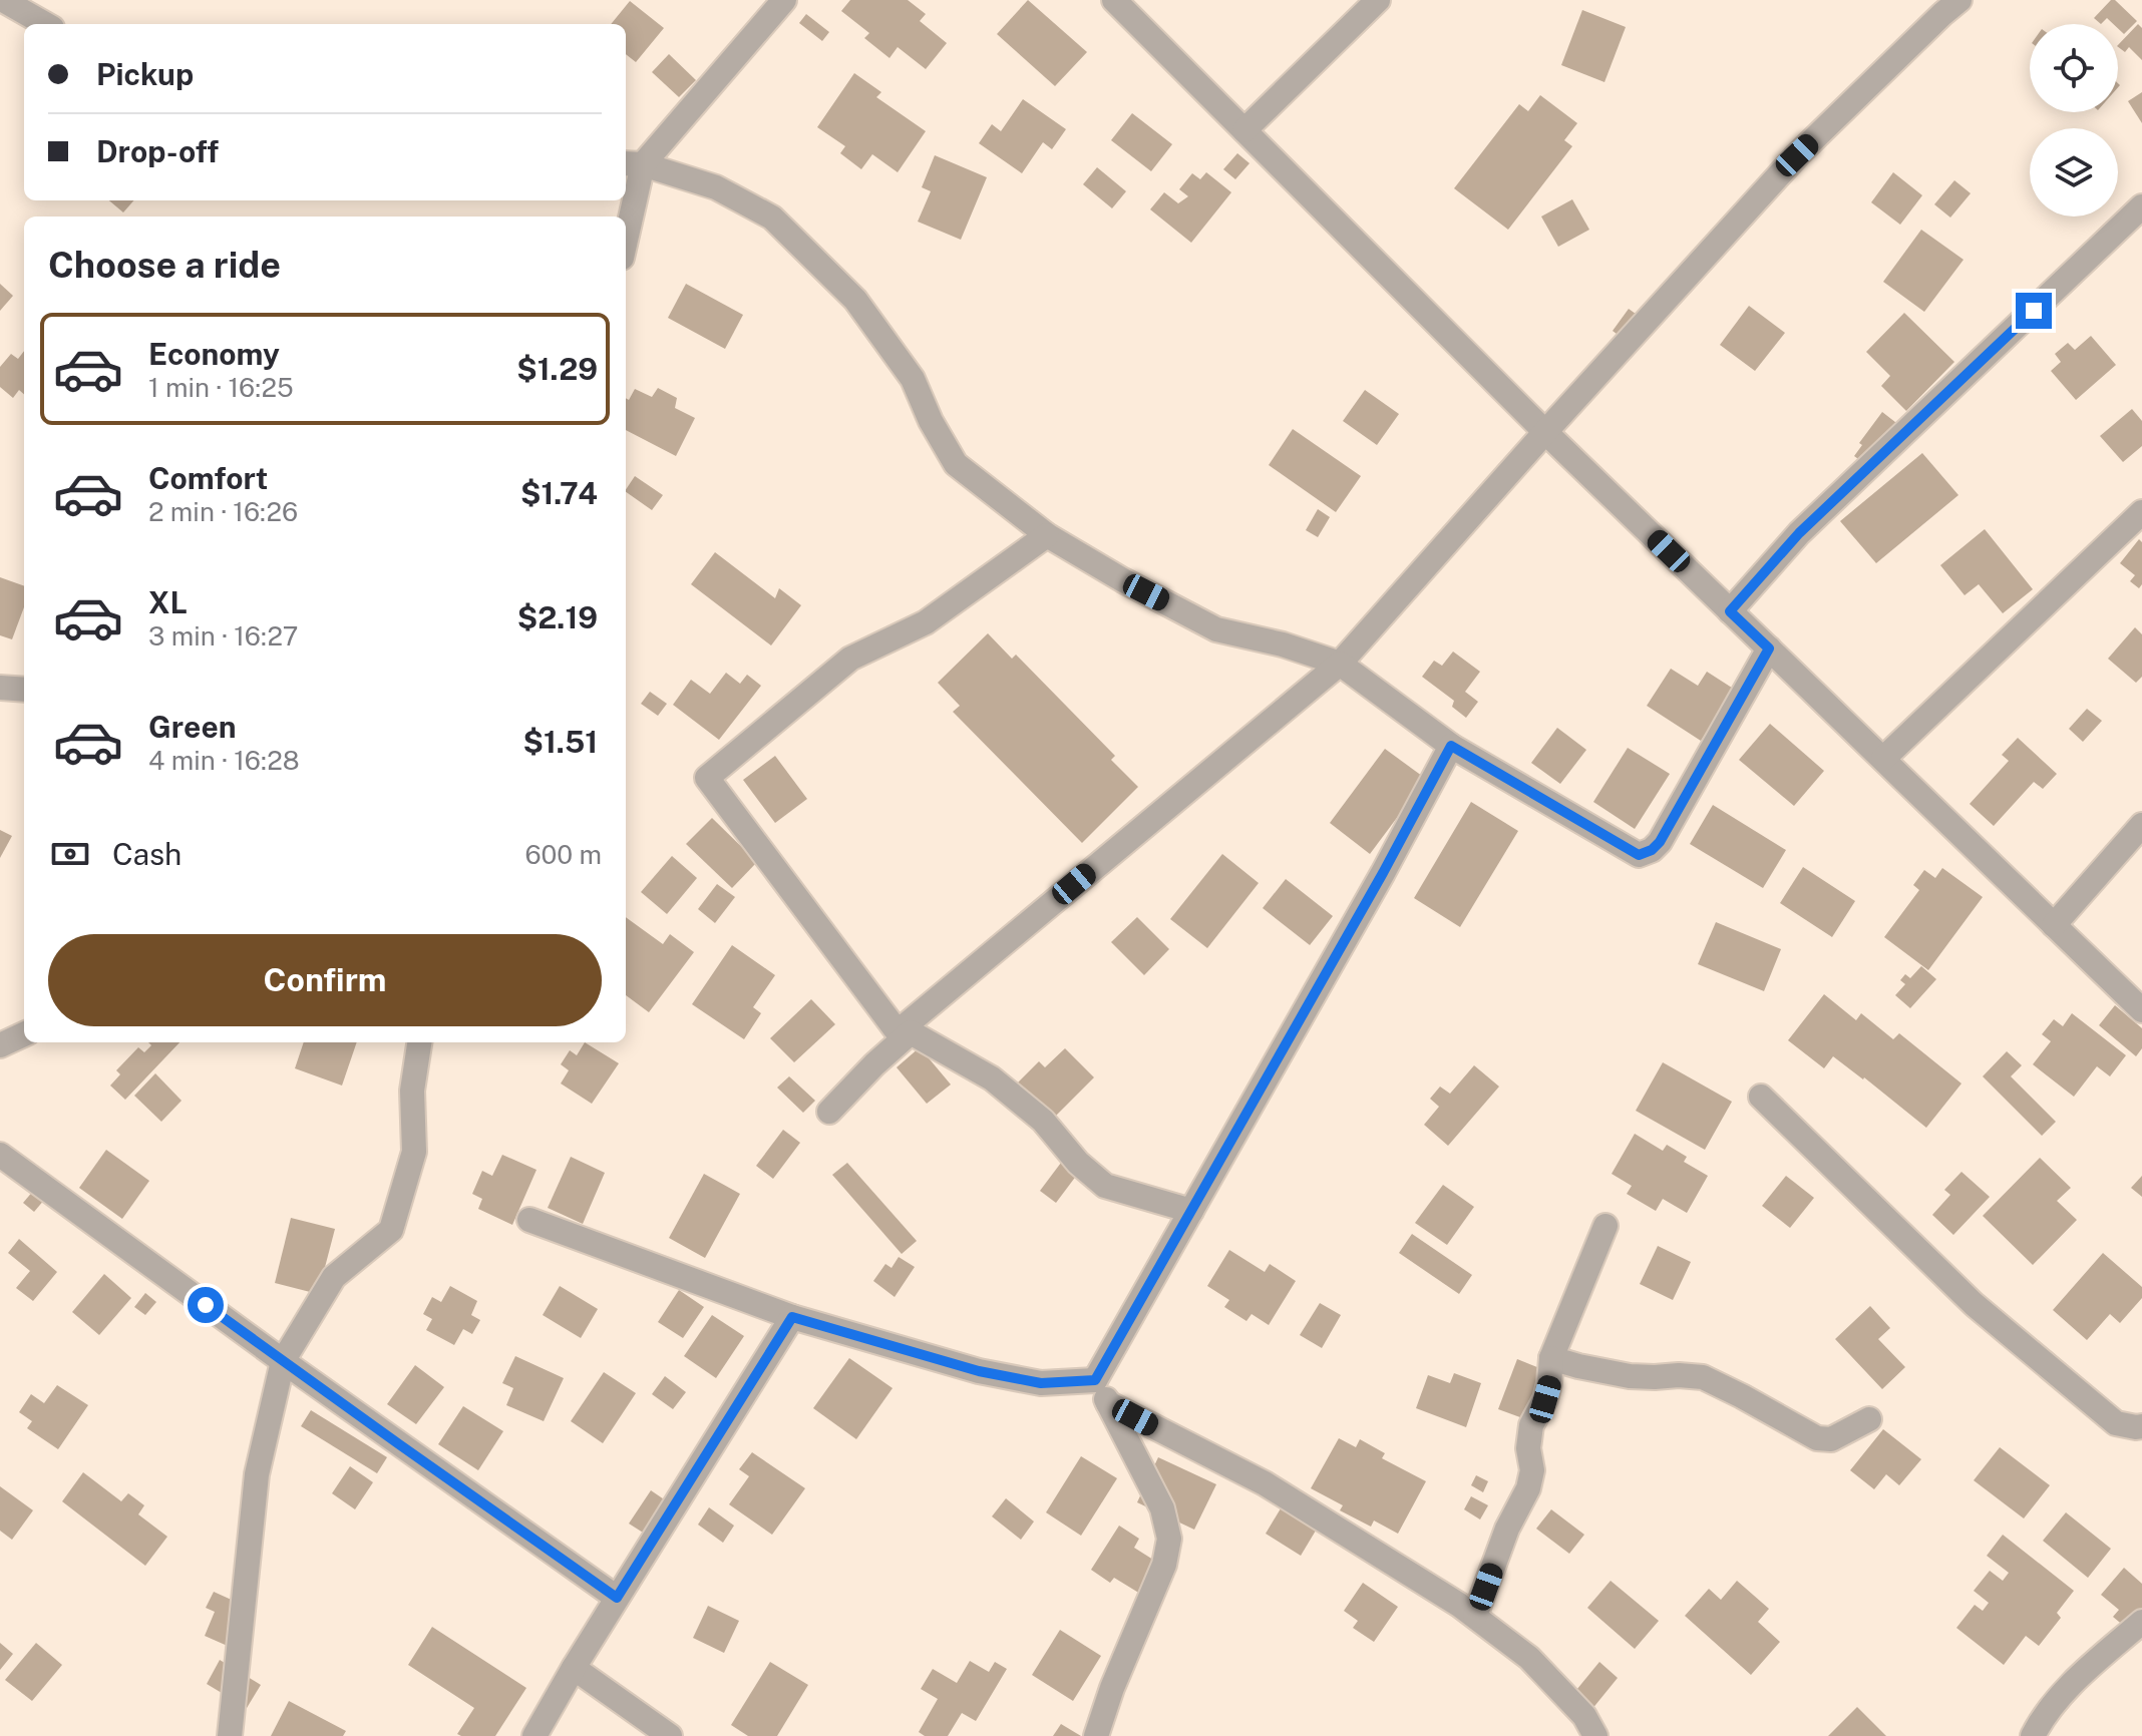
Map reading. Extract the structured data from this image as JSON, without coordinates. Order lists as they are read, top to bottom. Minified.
{"page":{"banner":["Pickup","Drop-off"],"heading":"Choose a ride","list":[{"name":"Economy","note":"1 min · 16:25","value":"$1.29"},{"name":"Comfort","note":"2 min · 16:26","value":"$1.74"},{"name":"XL","note":"3 min · 16:27","value":"$2.19"},{"name":"Green","note":"4 min · 16:28","value":"$1.51"}],"pay":["Cash","600 m"],"buttons":"Confirm"}}
